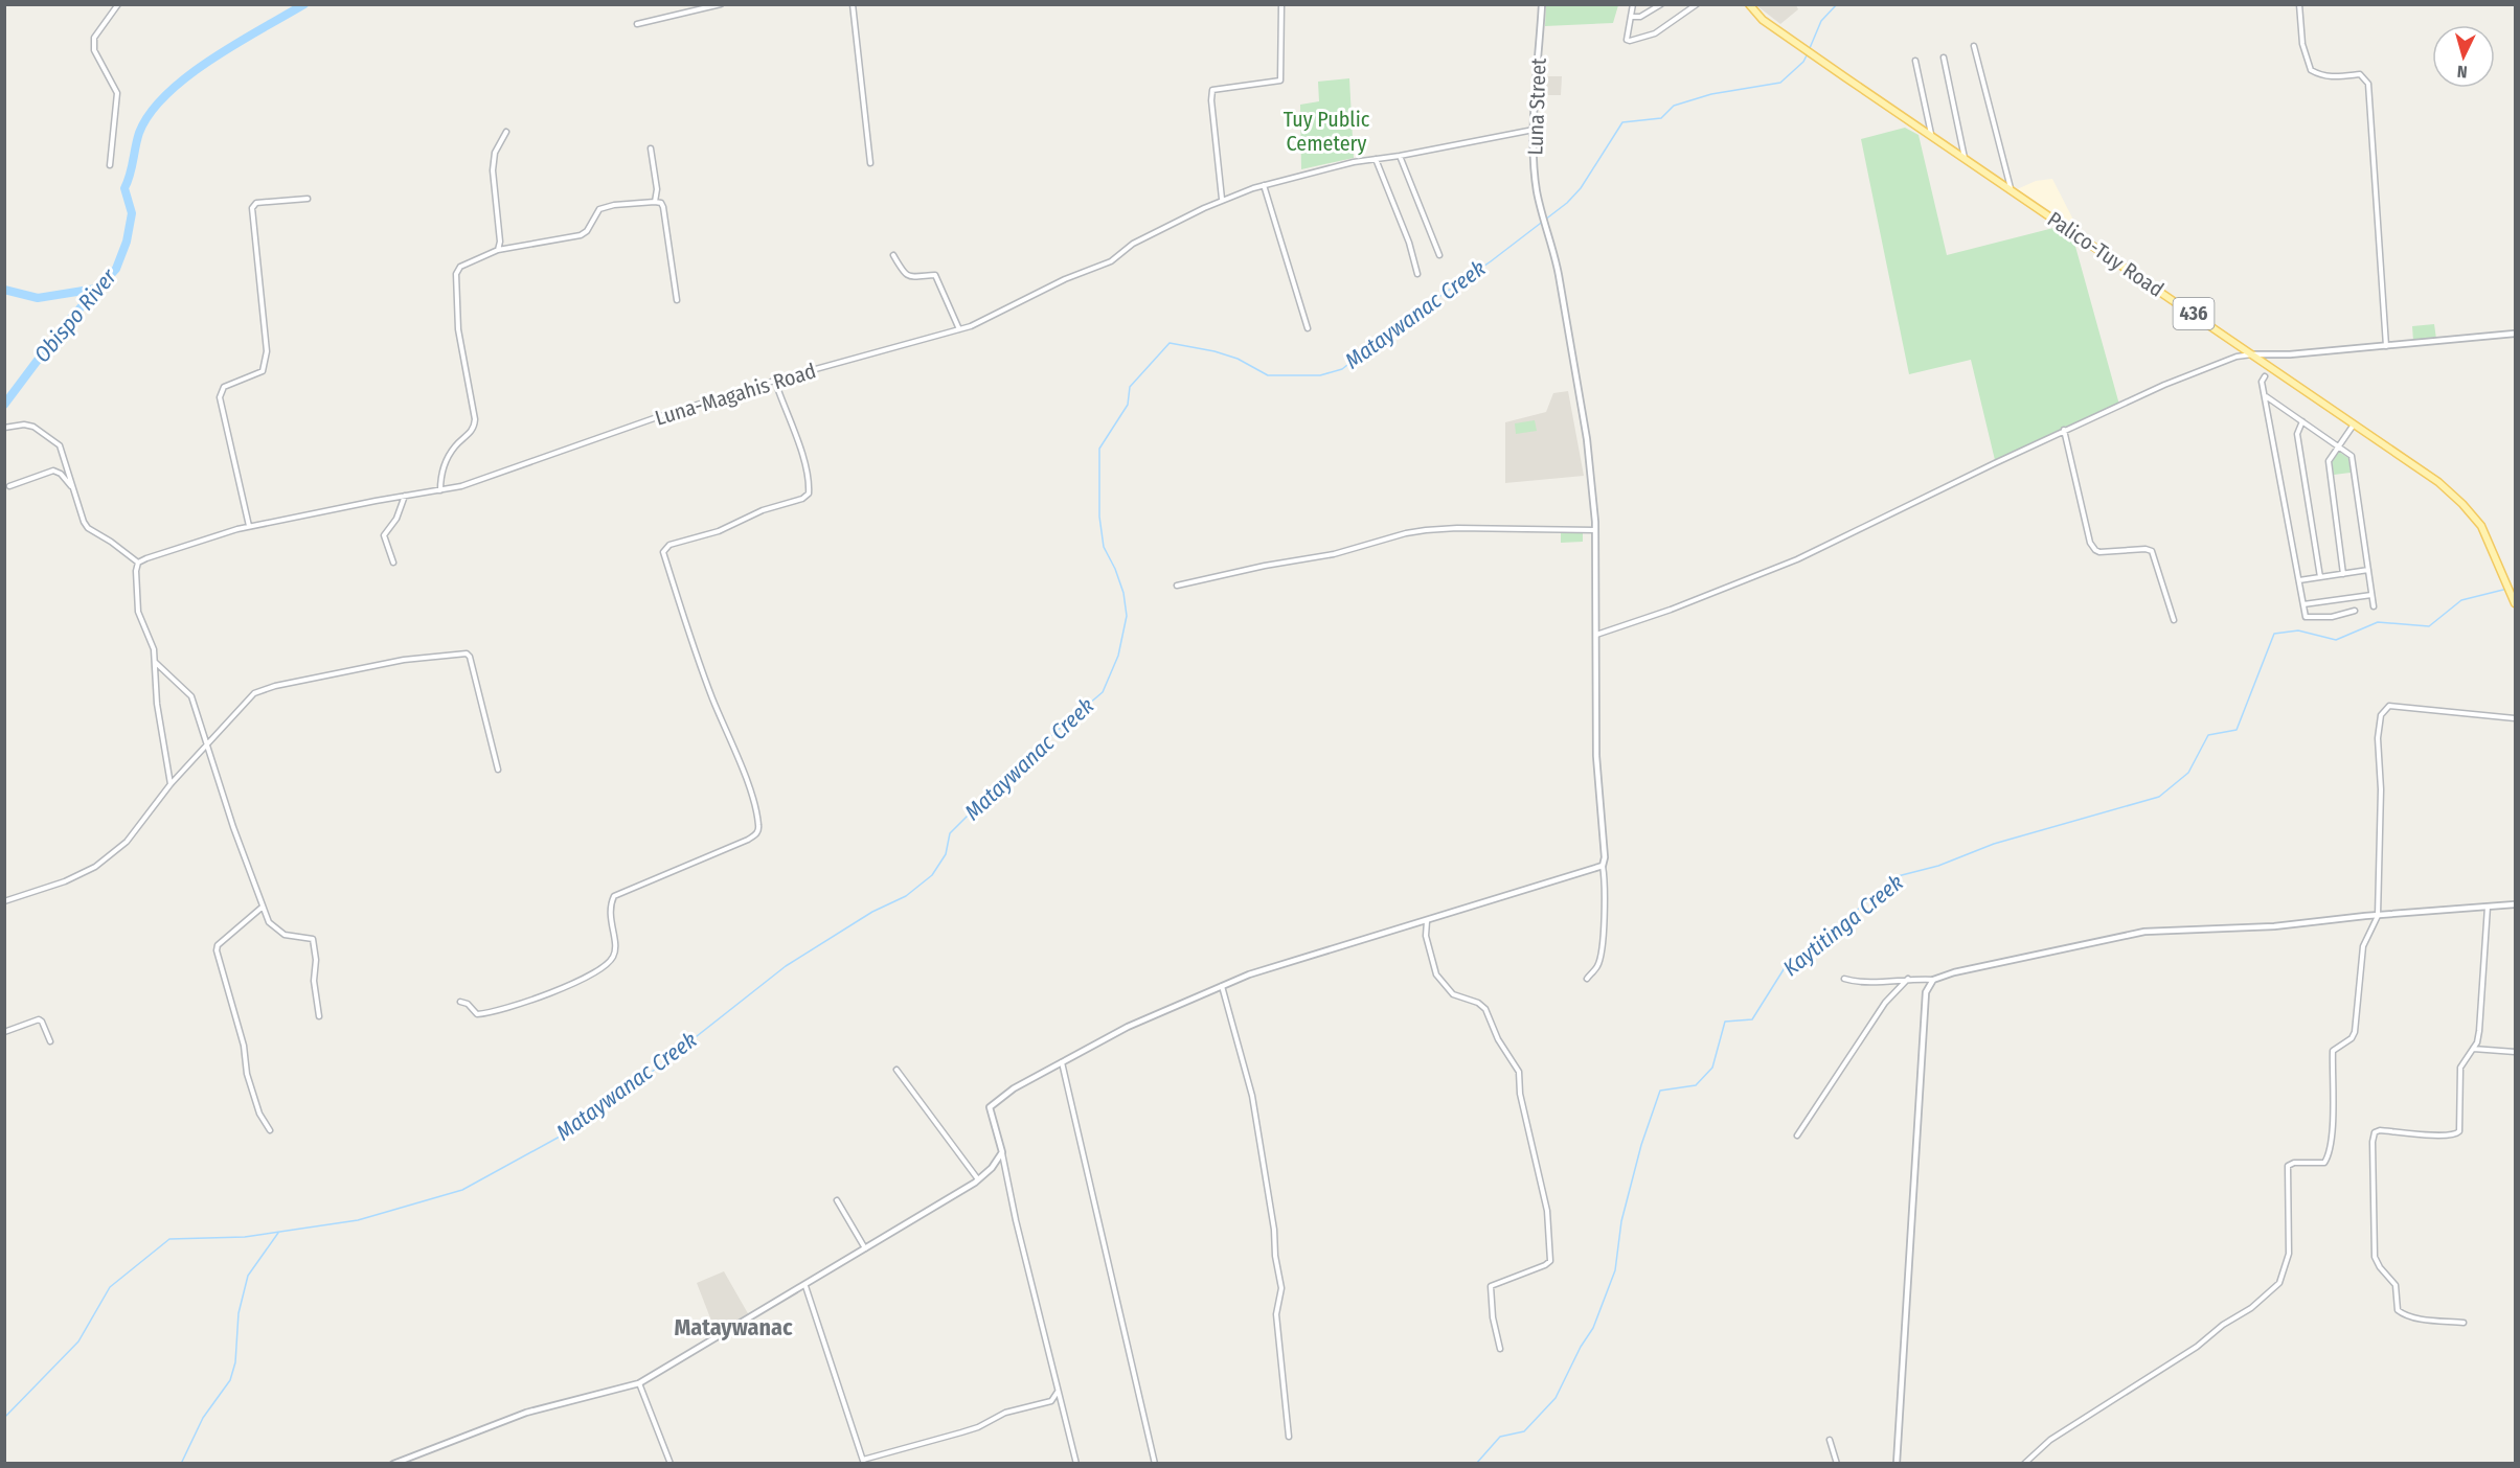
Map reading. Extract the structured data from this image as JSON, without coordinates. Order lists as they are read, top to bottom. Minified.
{"streets":{"main road":["Palico-Tuy Road","436"],"street":["Luna Street","Luna-Magahis Road"]},"crossings":[["Luna Street","Luna-Magahis Road"]],"districts":["Mataywanac"],"water":["Mataywanac Creek","Obispo River","Kaytitinga Creek"],"parks":["Tuy Public Cemetery"],"north":"bottom"}
